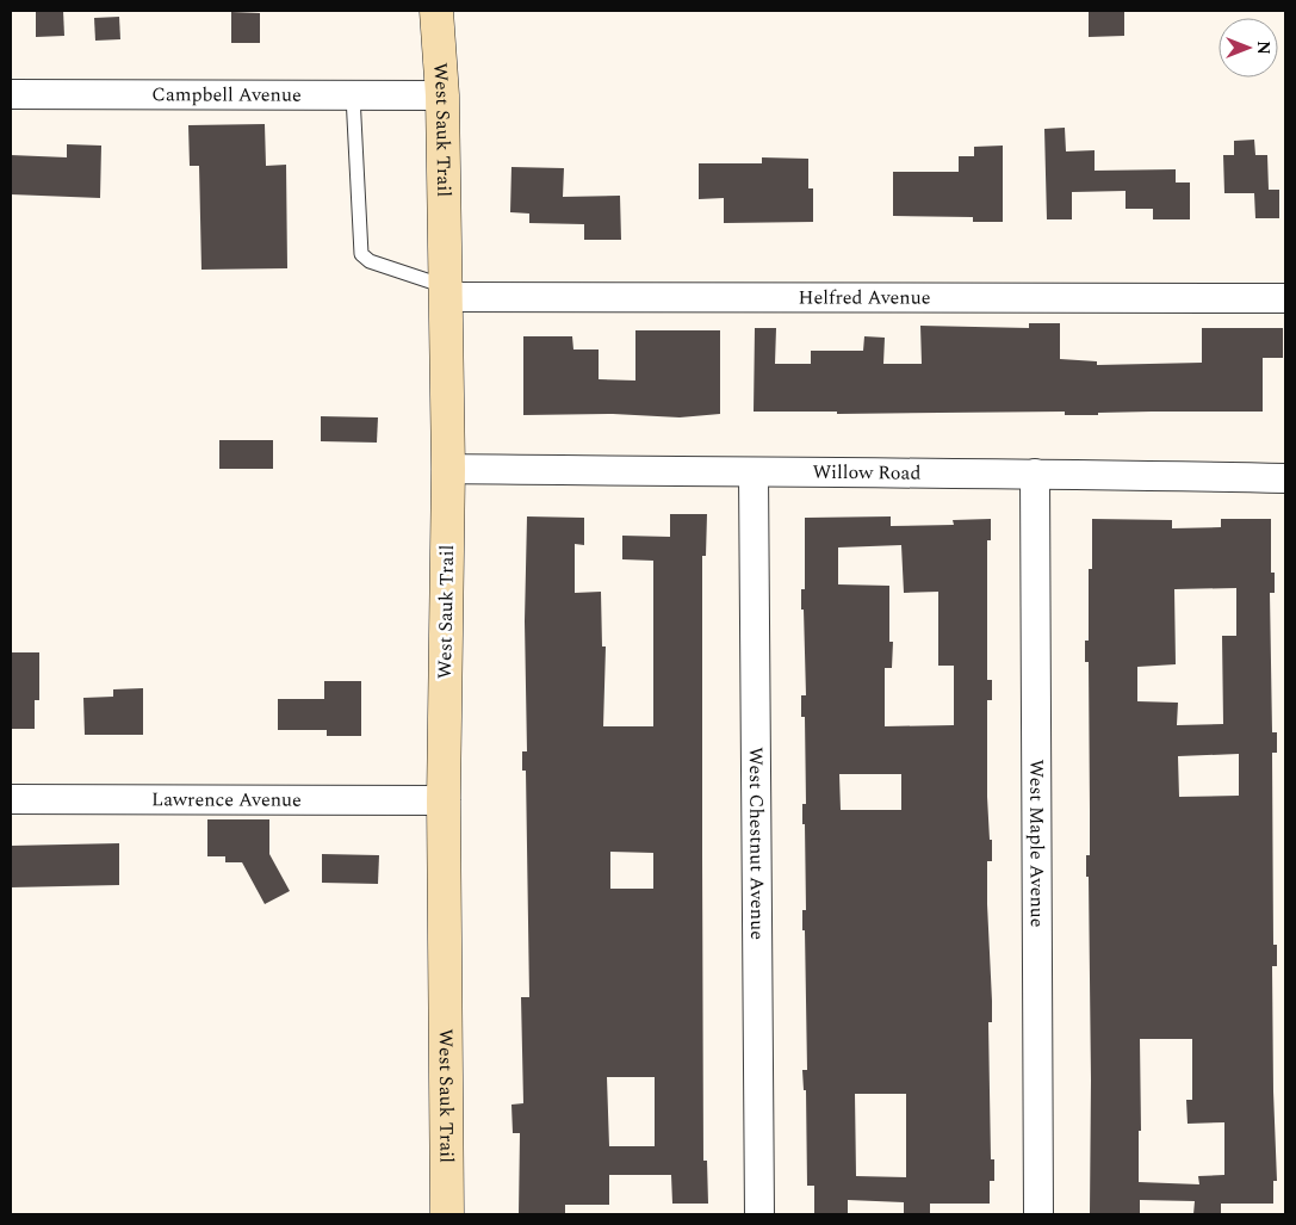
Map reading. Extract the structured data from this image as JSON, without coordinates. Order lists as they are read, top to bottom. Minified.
{"streets":{"main road":["West Sauk Trail"],"street":["Campbell Avenue","Helfred Avenue","Willow Road","Lawrence Avenue","West Chestnut Avenue","West Maple Avenue"]},"crossings":[["Campbell Avenue","West Sauk Trail"],["West Sauk Trail","Helfred Avenue"],["West Sauk Trail","Willow Road"],["West Sauk Trail","Lawrence Avenue"],["Willow Road","West Chestnut Avenue"],["Willow Road","West Maple Avenue"]],"north":"right"}
